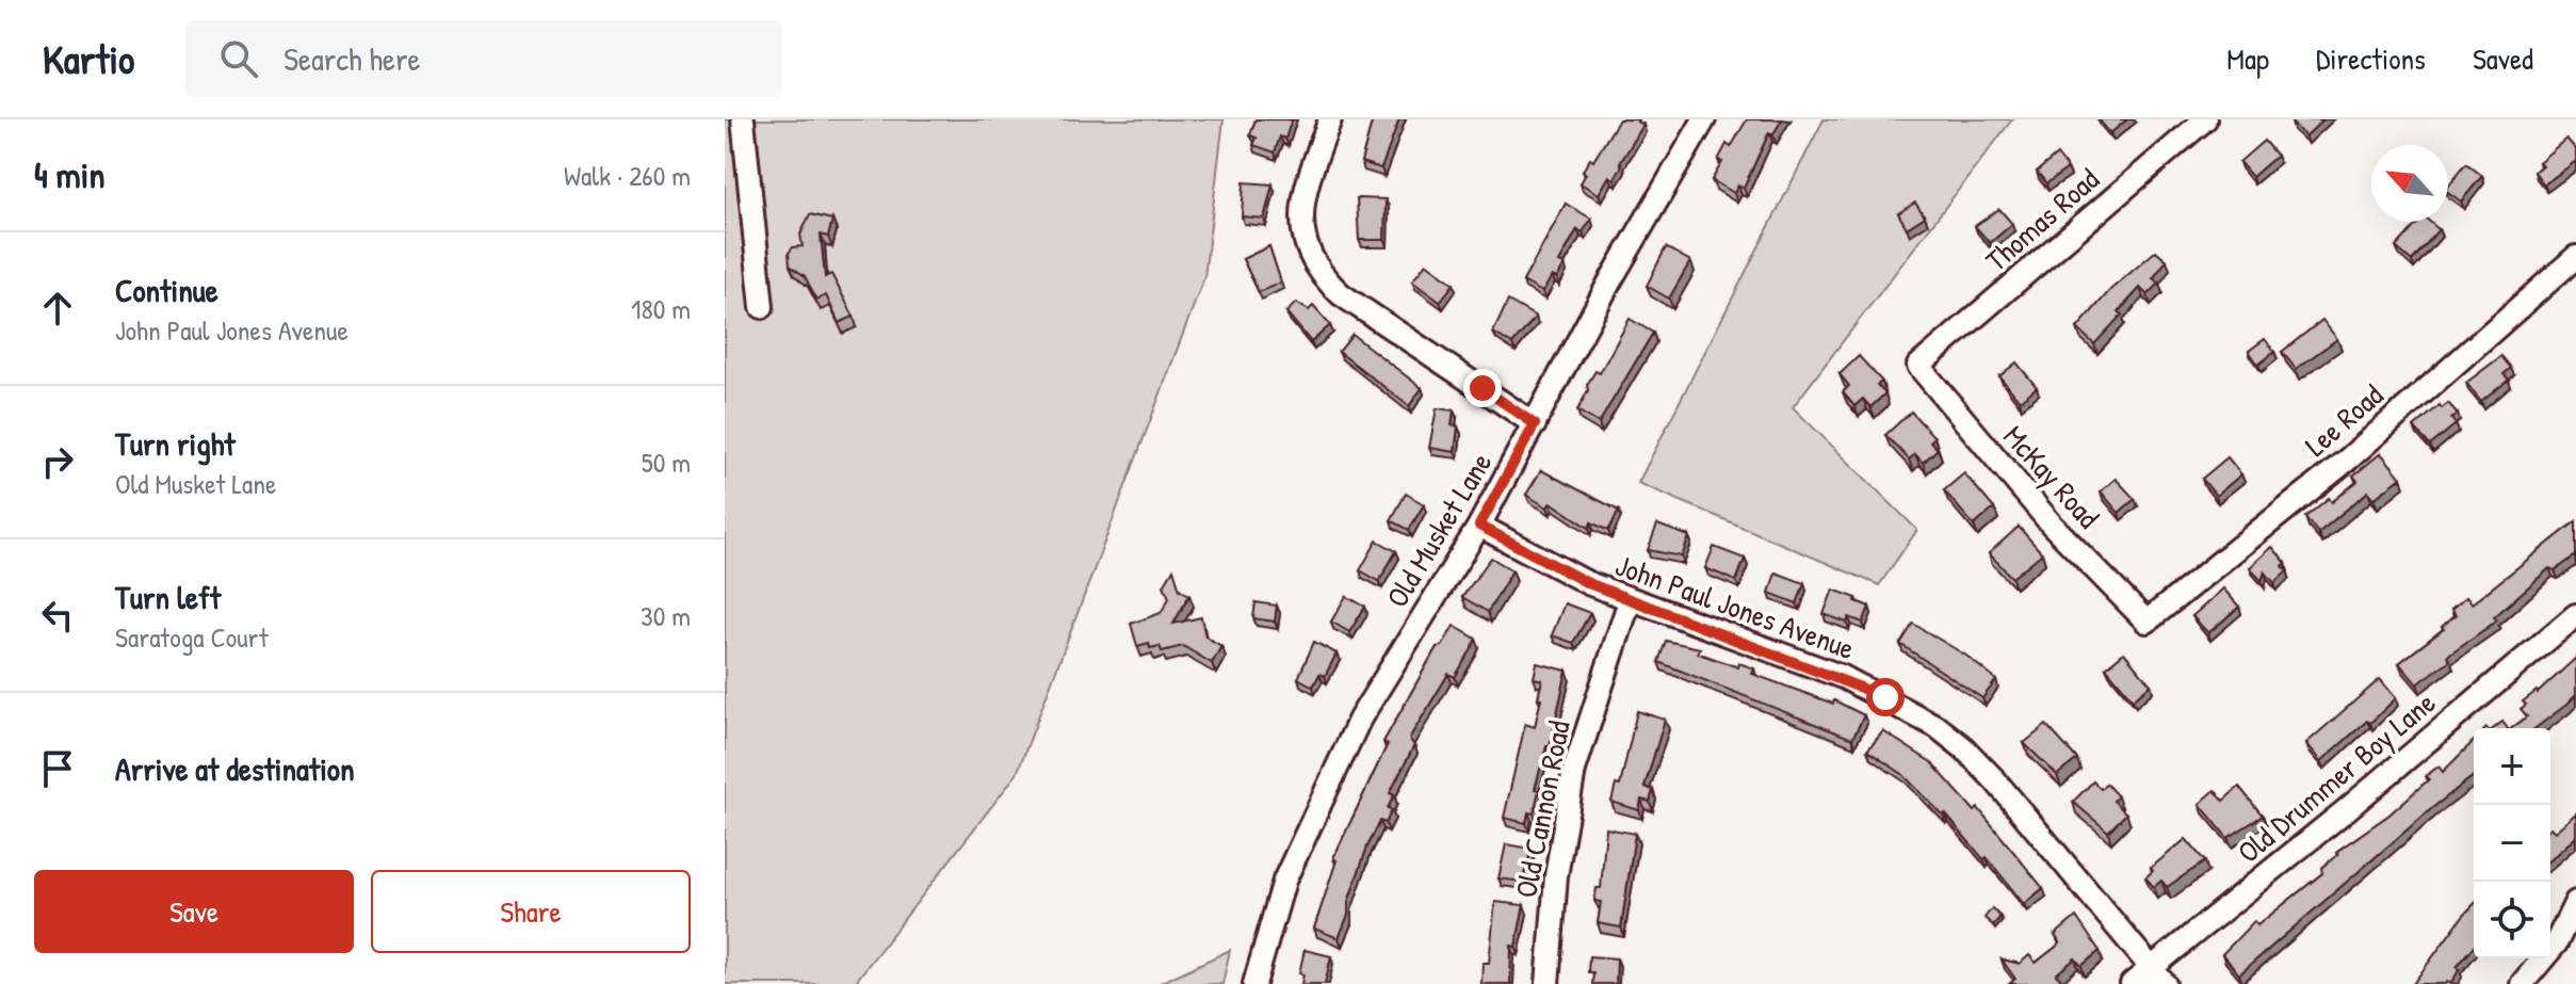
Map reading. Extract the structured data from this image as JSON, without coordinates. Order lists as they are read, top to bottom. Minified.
{"streets":{"street":["Thomas Road","Lee Road","McKay Road","Old Musket Lane","John Paul Jones Avenue","Old Drummer Boy Lane","Old Cannon Road"]},"crossings":[["Thomas Road","McKay Road"],["Lee Road","McKay Road"],["Old Musket Lane","John Paul Jones Avenue"],["John Paul Jones Avenue","Old Drummer Boy Lane"],["John Paul Jones Avenue","Old Cannon Road"]],"north":"top left","page":{"header":"Kartio","search":"Search here","nav":["Map","Directions","Saved"],"heading":["4 min","Walk · 260 m"],"list":[["Continue","John Paul Jones Avenue","180 m"],["Turn right","Old Musket Lane","50 m"],["Turn left","Saratoga Court","30 m"],"Arrive at destination"],"map_buttons":["+","−"],"buttons":["Save","Share"]}}
